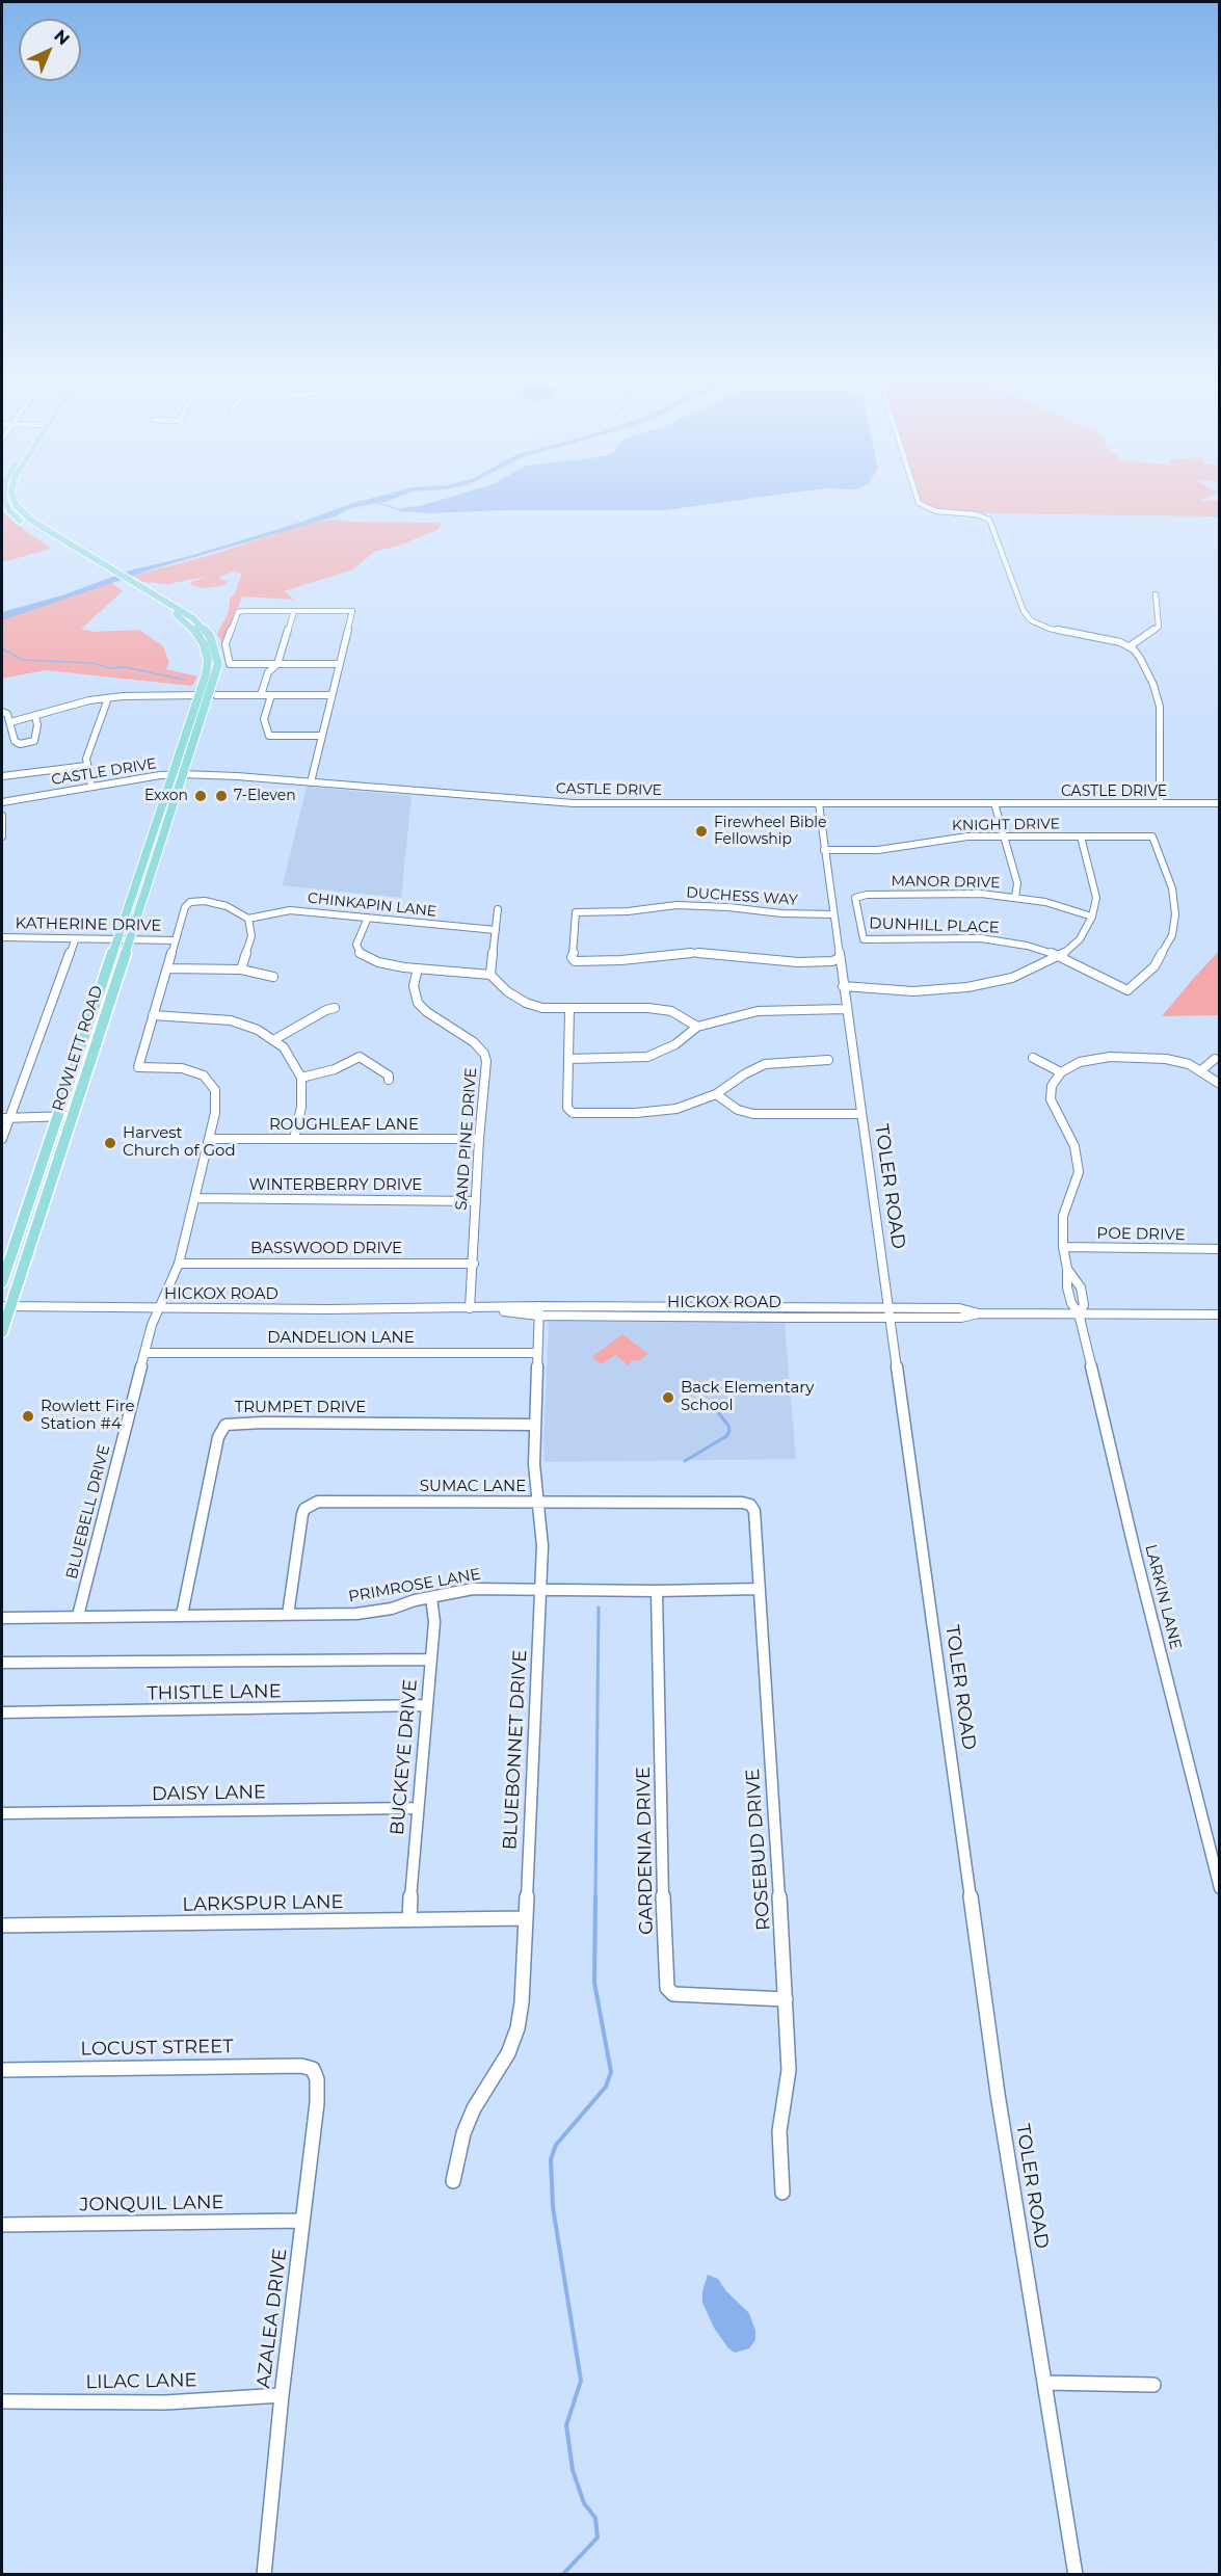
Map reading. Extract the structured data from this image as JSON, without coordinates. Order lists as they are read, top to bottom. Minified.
{"streets":{"main road":["ROWLETT ROAD"],"street":["CASTLE DRIVE","KNIGHT DRIVE","MANOR DRIVE","DUCHESS WAY","CHINKAPIN LANE","KATHERINE DRIVE","DUNHILL PLACE","ROUGHLEAF LANE","SAND PINE DRIVE","WINTERBERRY DRIVE","TOLER ROAD","POE DRIVE","BASSWOOD DRIVE","HICKOX ROAD","DANDELION LANE","TRUMPET DRIVE","SUMAC LANE","BLUEBELL DRIVE","PRIMROSE LANE","LARKIN LANE","THISTLE LANE","BLUEBONNET DRIVE","BUCKEYE DRIVE","DAISY LANE","ROSEBUD DRIVE","GARDENIA DRIVE","LARKSPUR LANE","LOCUST STREET","JONQUIL LANE","AZALEA DRIVE","LILAC LANE"]},"crossings":[["CASTLE DRIVE","ROWLETT ROAD"],["CASTLE DRIVE","TOLER ROAD"],["KNIGHT DRIVE","DUNHILL PLACE"],["KNIGHT DRIVE","TOLER ROAD"],["MANOR DRIVE","DUNHILL PLACE"],["DUCHESS WAY","TOLER ROAD"],["KATHERINE DRIVE","ROWLETT ROAD"],["ROWLETT ROAD","HICKOX ROAD"],["ROUGHLEAF LANE","SAND PINE DRIVE"],["ROUGHLEAF LANE","BLUEBELL DRIVE"],["SAND PINE DRIVE","WINTERBERRY DRIVE"],["SAND PINE DRIVE","BASSWOOD DRIVE"],["SAND PINE DRIVE","HICKOX ROAD"],["WINTERBERRY DRIVE","BLUEBELL DRIVE"],["TOLER ROAD","HICKOX ROAD"],["POE DRIVE","LARKIN LANE"],["BASSWOOD DRIVE","BLUEBELL DRIVE"],["HICKOX ROAD","BLUEBELL DRIVE"],["HICKOX ROAD","LARKIN LANE"],["HICKOX ROAD","BLUEBONNET DRIVE"],["DANDELION LANE","BLUEBELL DRIVE"],["DANDELION LANE","BLUEBONNET DRIVE"],["TRUMPET DRIVE","PRIMROSE LANE"],["TRUMPET DRIVE","BLUEBONNET DRIVE"],["SUMAC LANE","PRIMROSE LANE"],["SUMAC LANE","BLUEBONNET DRIVE"],["SUMAC LANE","ROSEBUD DRIVE"],["BLUEBELL DRIVE","PRIMROSE LANE"],["PRIMROSE LANE","BLUEBONNET DRIVE"],["PRIMROSE LANE","BUCKEYE DRIVE"],["PRIMROSE LANE","ROSEBUD DRIVE"],["PRIMROSE LANE","GARDENIA DRIVE"],["THISTLE LANE","BUCKEYE DRIVE"],["BLUEBONNET DRIVE","LARKSPUR LANE"],["BUCKEYE DRIVE","DAISY LANE"],["BUCKEYE DRIVE","LARKSPUR LANE"],["ROSEBUD DRIVE","GARDENIA DRIVE"],["LOCUST STREET","AZALEA DRIVE"],["JONQUIL LANE","AZALEA DRIVE"],["AZALEA DRIVE","LILAC LANE"]],"places":["Exxon","7-Eleven","Firewheel Bible Fellowship","Harvest Church of God","Back Elementary School","Rowlett Fire Station #4"],"north":"top right"}
